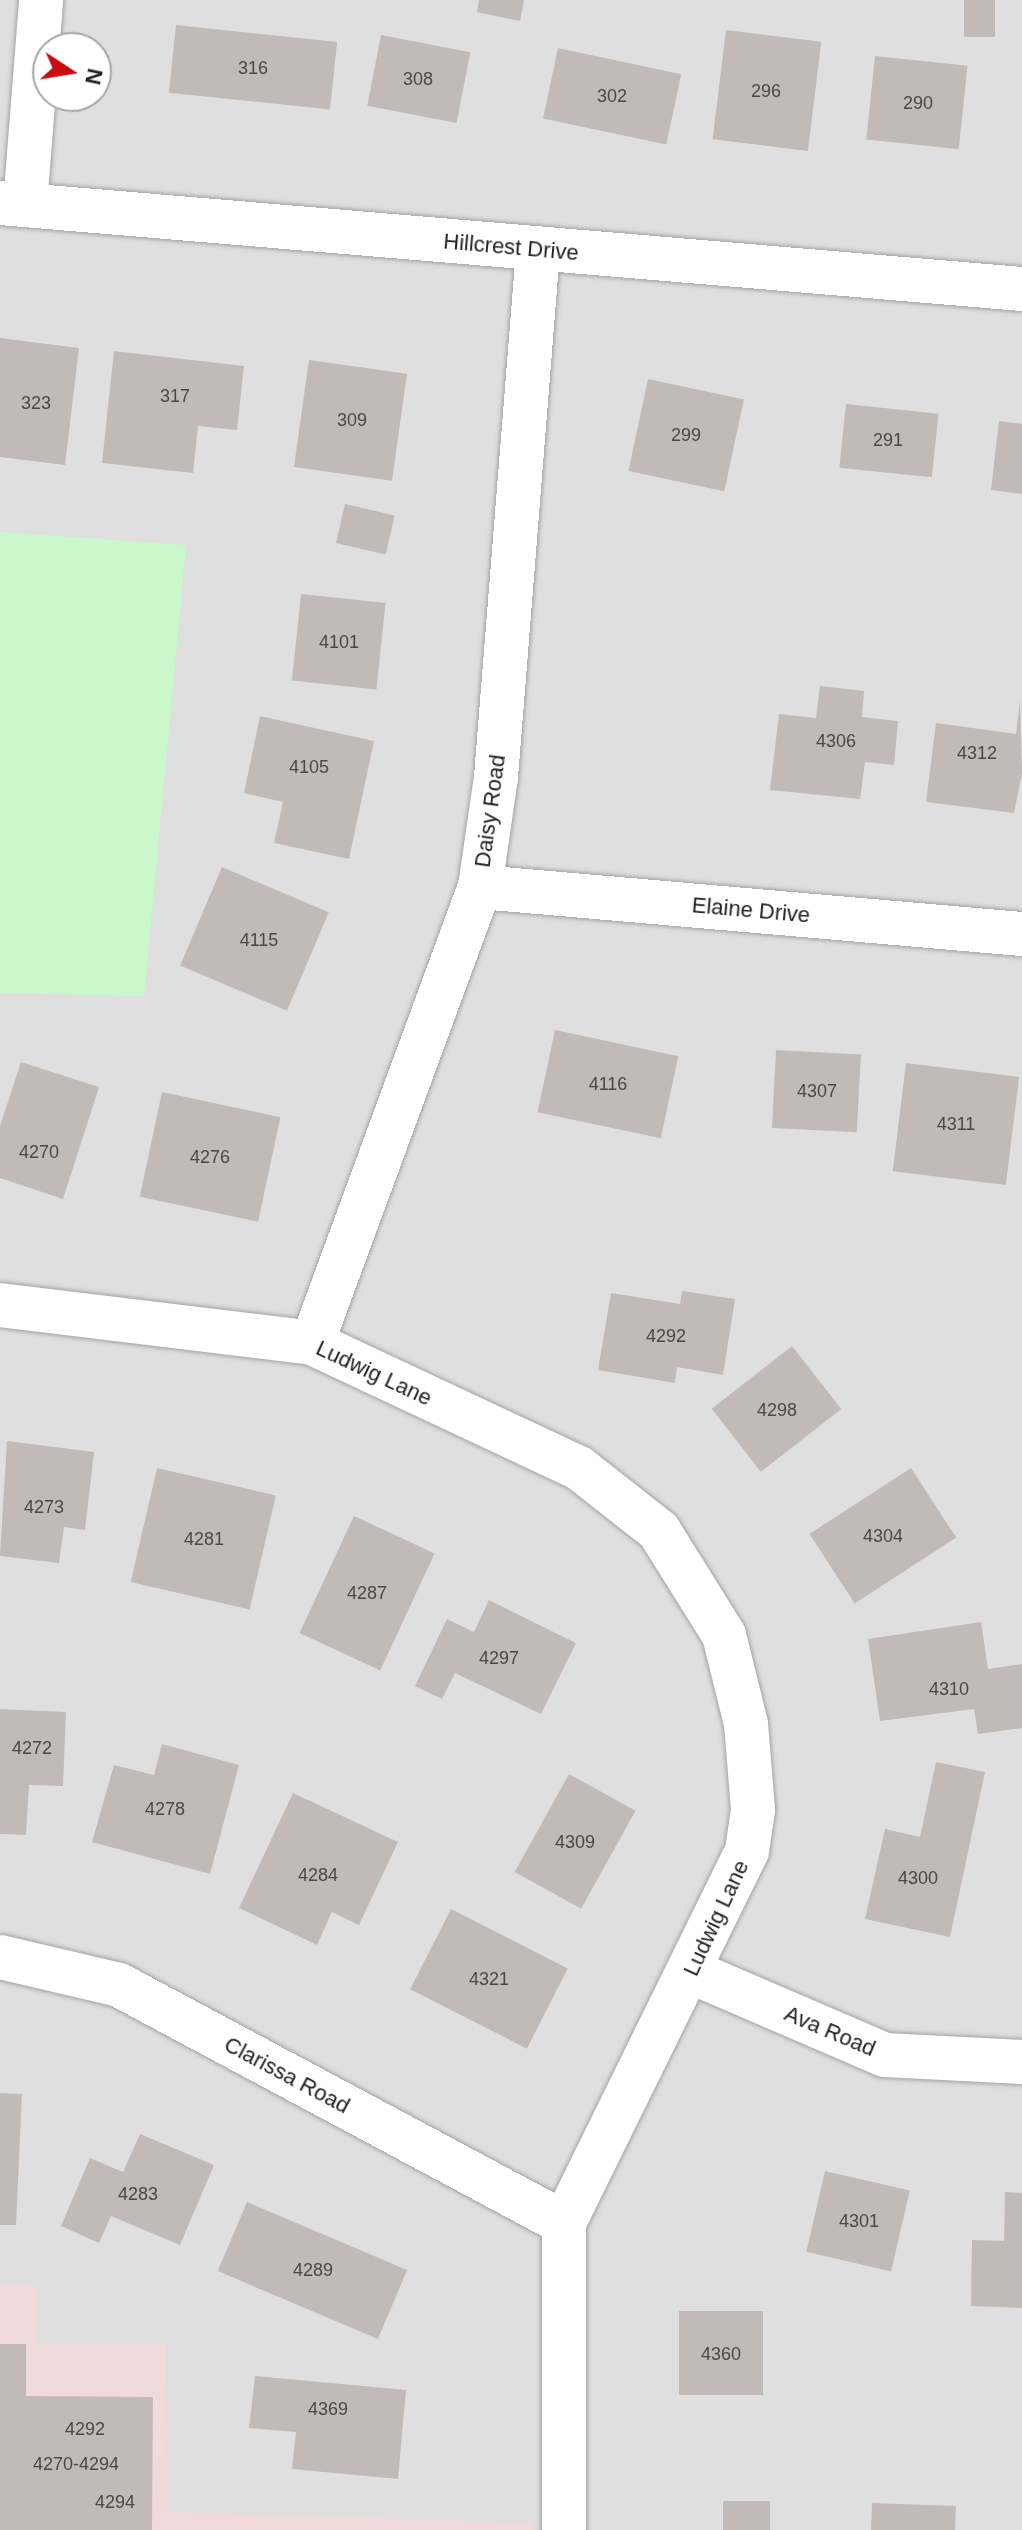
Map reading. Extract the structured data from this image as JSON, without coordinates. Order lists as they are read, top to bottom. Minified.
{"streets":{"street":["Hillcrest Drive","Daisy Road","Elaine Drive","Ludwig Lane","Ava Road","Clarissa Road"]},"crossings":[["Hillcrest Drive","Daisy Road"],["Daisy Road","Elaine Drive"],["Daisy Road","Ludwig Lane"],["Ludwig Lane","Ava Road"],["Ludwig Lane","Clarissa Road"]],"house_numbers":["316","308","296","302","290","317","323","309","299","291","4101","4306","4312","4105","4115","4116","4307","4311","4270","4276","4292","4298","4273","4304","4281","4287","4297","4310","4272","4278","4309","4284","4300","4321","4283","4301","4289","4360","4369","4292","4270-4294","4294"],"north":"right"}
